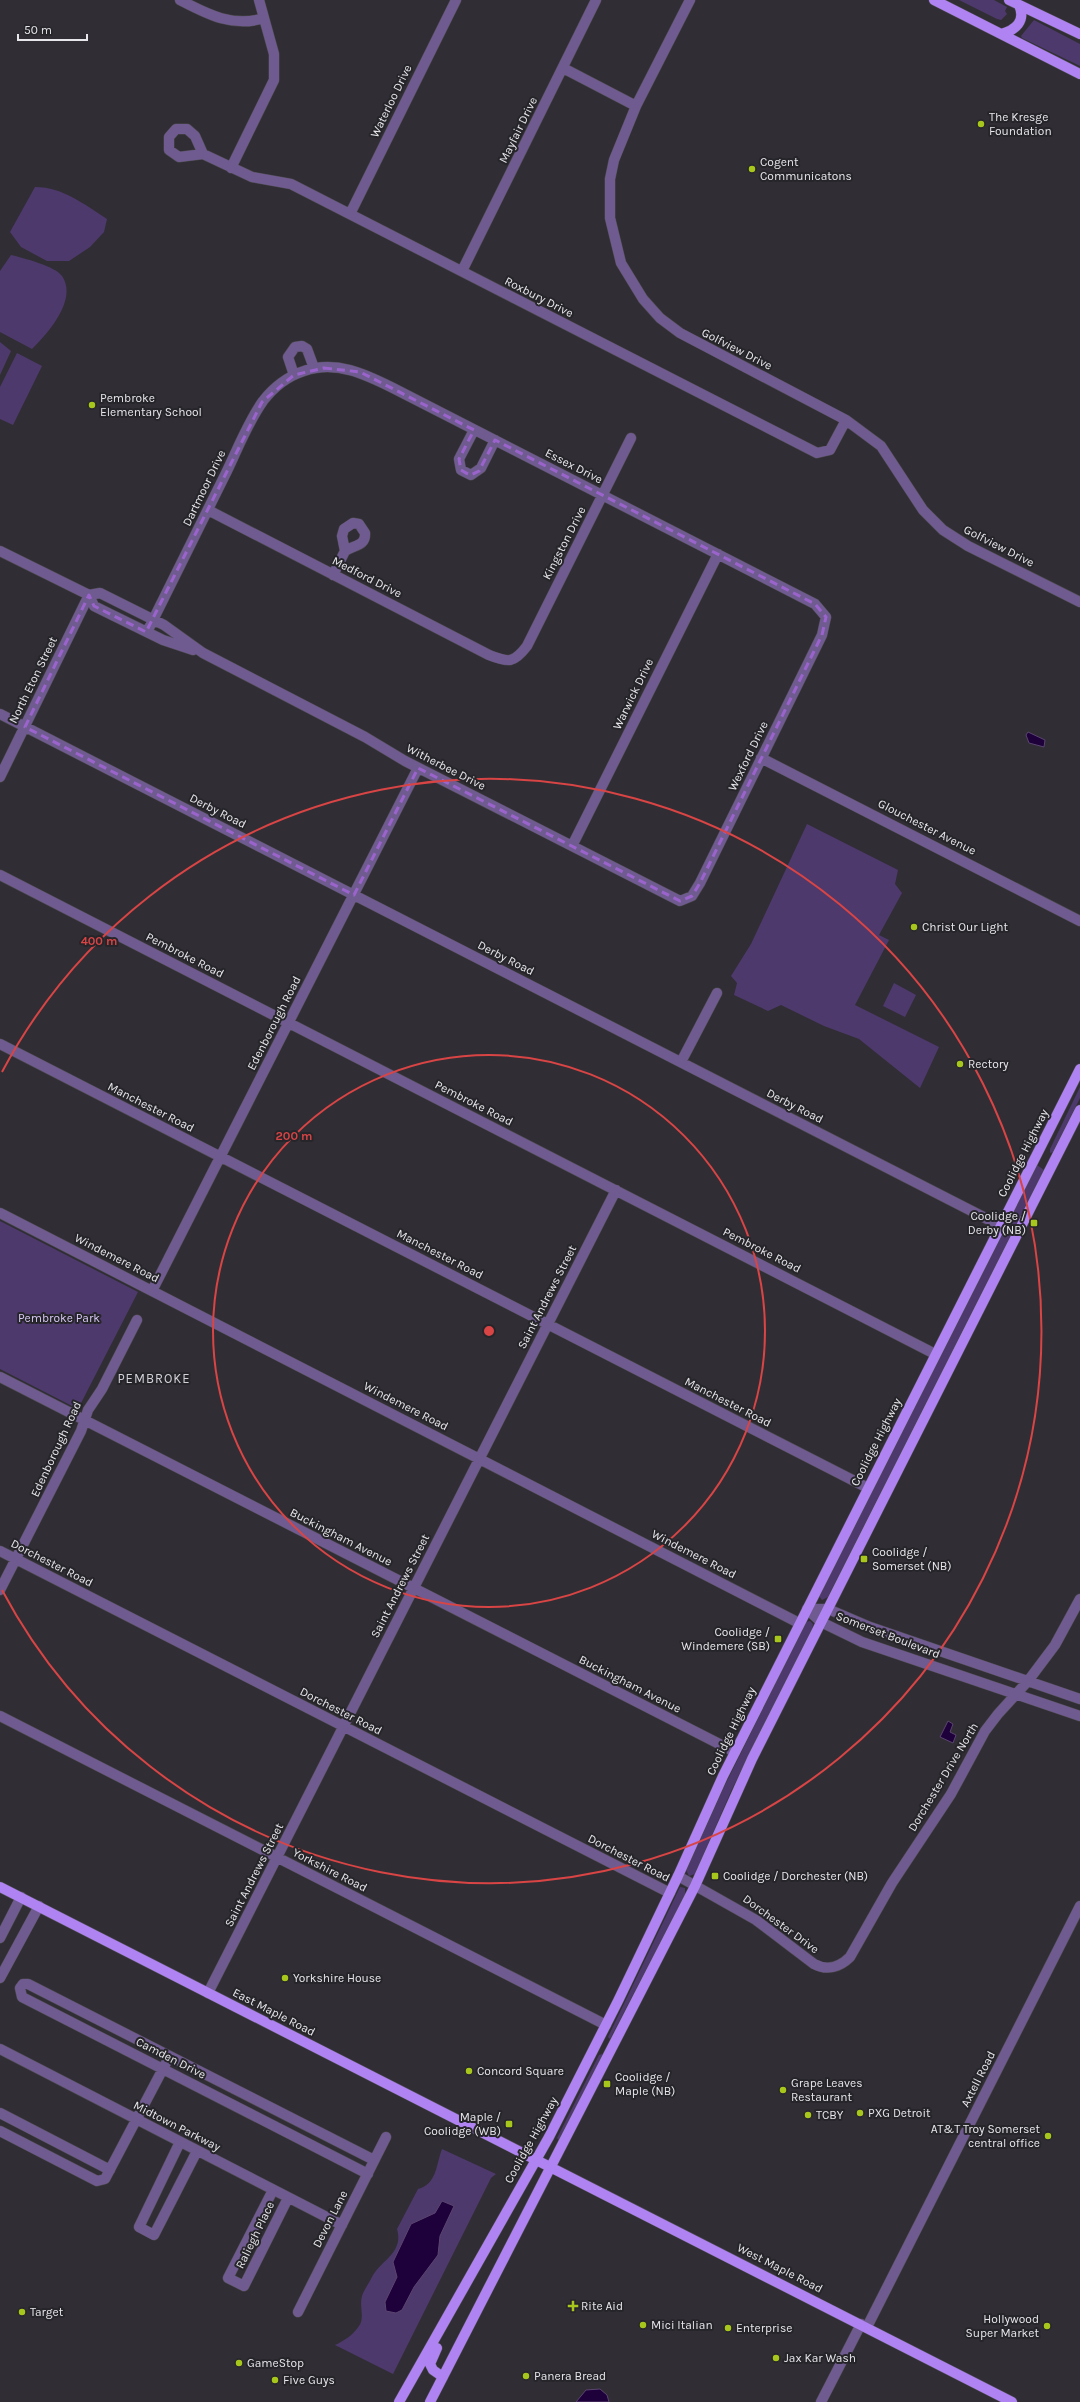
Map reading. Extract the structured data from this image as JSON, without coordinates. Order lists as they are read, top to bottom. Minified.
{"streets":{"main road":["Coolidge Highway","East Maple Road","West Maple Road"],"street":["Waterloo Drive","Mayfair Drive","Roxbury Drive","Golfview Drive","Essex Drive","Dartmoor Drive","Kingston Drive","Medford Drive","North Eton Street","Warwick Drive","Wexford Drive","Witherbee Drive","Derby Road","Glouchester Avenue","Pembroke Road","Edenborough Road","Manchester Road","Windemere Road","Saint Andrews Street","Buckingham Avenue","Dorchester Road","Somerset Boulevard","Dorchester Drive North","Yorkshire Road","Dorchester Drive","Camden Drive","Axtell Road","Midtown Parkway","Devon Lane","Raliegh Place"]},"crossings":[["Waterloo Drive","Roxbury Drive"],["Mayfair Drive","Roxbury Drive"],["Roxbury Drive","Golfview Drive"],["Essex Drive","Dartmoor Drive"],["Essex Drive","Kingston Drive"],["Essex Drive","Warwick Drive"],["Essex Drive","Wexford Drive"],["Dartmoor Drive","Medford Drive"],["Dartmoor Drive","Witherbee Drive"],["Kingston Drive","Medford Drive"],["North Eton Street","Witherbee Drive"],["North Eton Street","Derby Road"],["Warwick Drive","Witherbee Drive"],["Wexford Drive","Witherbee Drive"],["Wexford Drive","Glouchester Avenue"],["Witherbee Drive","Edenborough Road"],["Derby Road","Edenborough Road"],["Derby Road","Coolidge Highway"],["Pembroke Road","Edenborough Road"],["Pembroke Road","Coolidge Highway"],["Pembroke Road","Saint Andrews Street"],["Edenborough Road","Manchester Road"],["Edenborough Road","Windemere Road"],["Edenborough Road","Buckingham Avenue"],["Edenborough Road","Dorchester Road"],["Manchester Road","Coolidge Highway"],["Manchester Road","Saint Andrews Street"],["Coolidge Highway","Windemere Road"],["Coolidge Highway","Buckingham Avenue"],["Coolidge Highway","Dorchester Road"],["Coolidge Highway","Somerset Boulevard"],["Coolidge Highway","Yorkshire Road"],["Coolidge Highway","East Maple Road"],["Coolidge Highway","West Maple Road"],["Windemere Road","Saint Andrews Street"],["Saint Andrews Street","Buckingham Avenue"],["Saint Andrews Street","Dorchester Road"],["Saint Andrews Street","Yorkshire Road"],["Saint Andrews Street","East Maple Road"],["Dorchester Road","Dorchester Drive"],["Somerset Boulevard","Dorchester Drive North"],["Dorchester Drive North","Dorchester Drive"],["East Maple Road","West Maple Road"],["Camden Drive","Devon Lane"],["Axtell Road","West Maple Road"],["Midtown Parkway","Devon Lane"],["Midtown Parkway","Raliegh Place"]],"districts":["PEMBROKE"],"parks":["Pembroke Park"],"places":{"other":["The Kresge Foundation","Cogent Communicatons","Pembroke Elementary School","Christ Our Light","Rectory","Yorkshire House","Concord Square","Grape Leaves Restaurant","PXG Detroit","TCBY","AT&T Troy Somerset central office","Target","Mici Italian","Hollywood Super Market","Enterprise","Jax Kar Wash","GameStop","Panera Bread","Five Guys"],"transit":["Coolidge / Derby (NB)","Coolidge / Somerset (NB)","Coolidge / Windemere (SB)","Coolidge / Dorchester (NB)","Coolidge / Maple (NB)","Maple / Coolidge (WB)"],"health":["Rite Aid"]},"scale_bar":"50 m","rings":["400 m","200 m"]}
